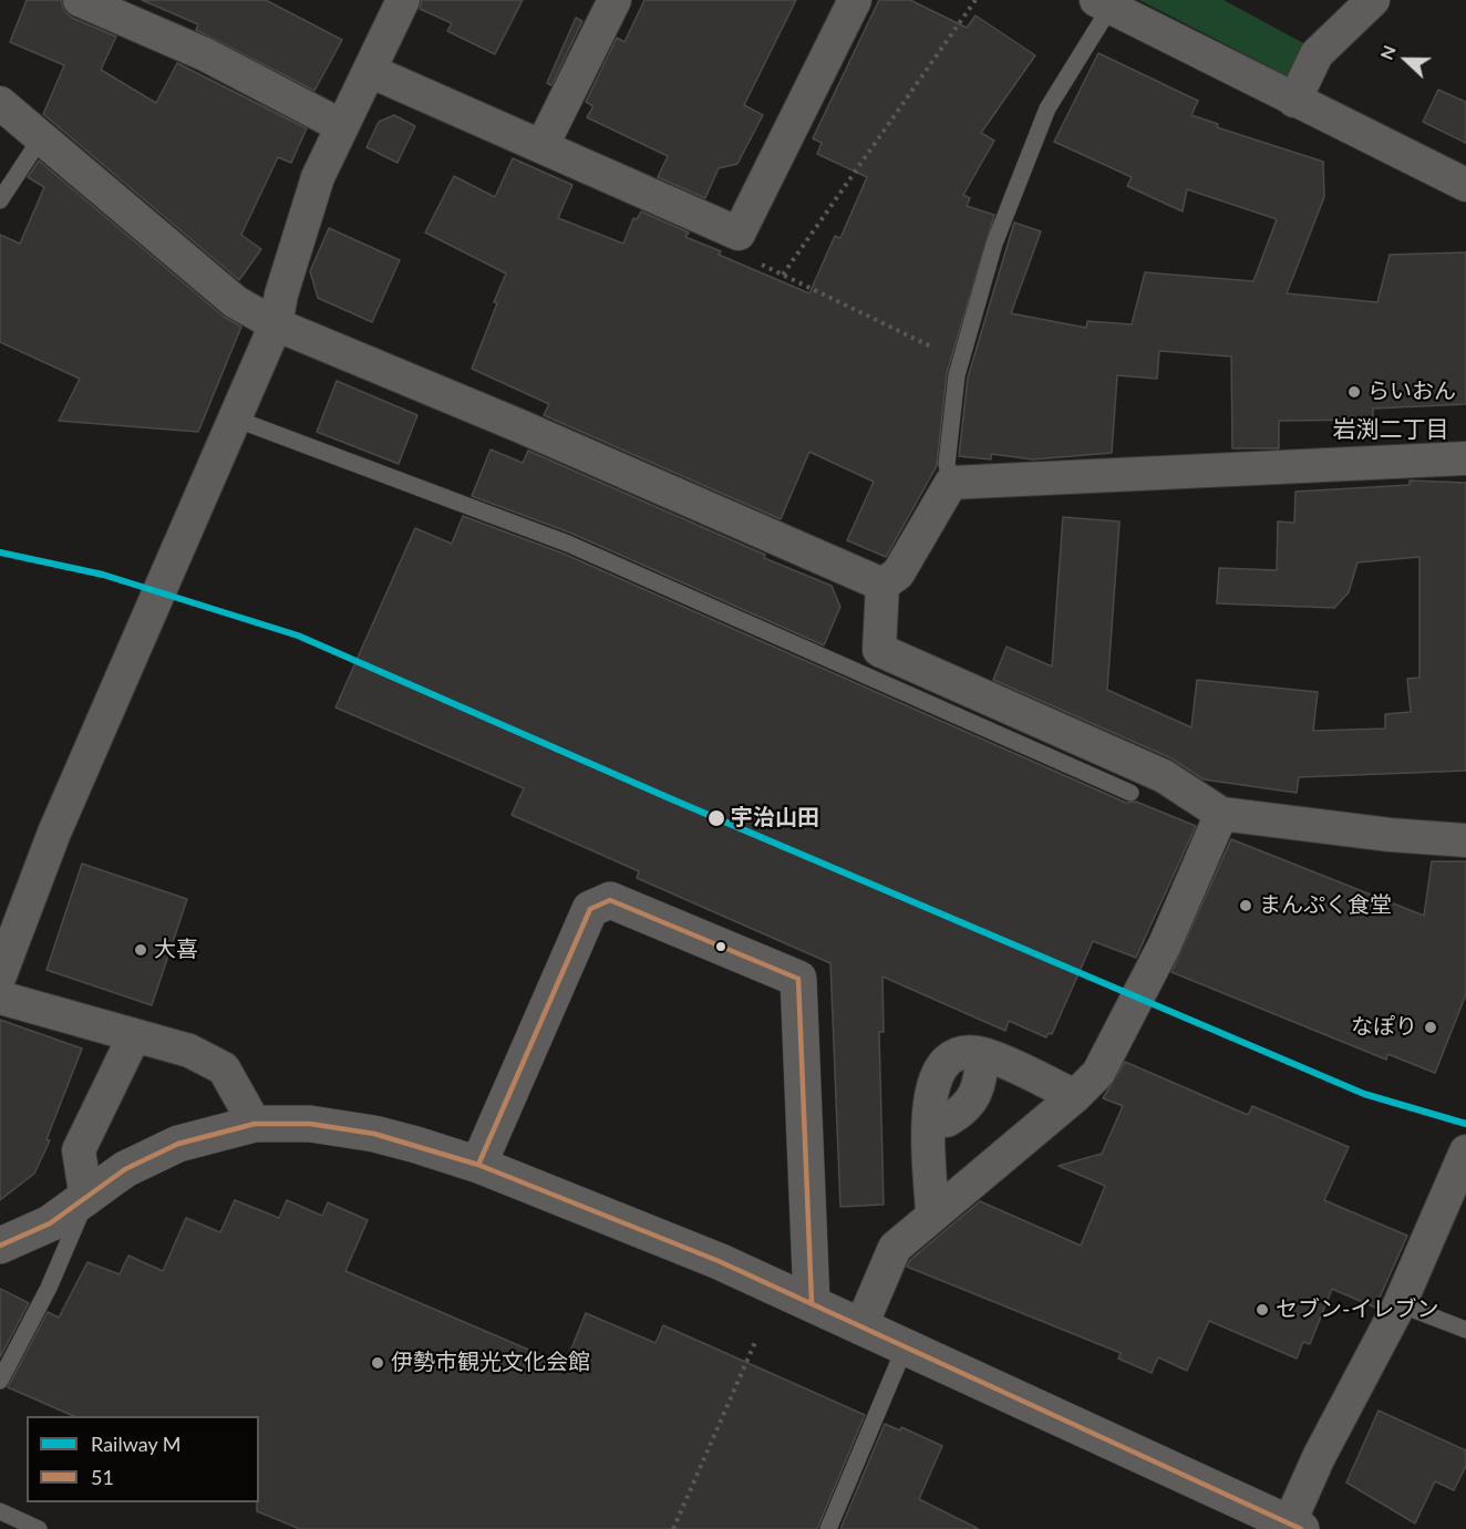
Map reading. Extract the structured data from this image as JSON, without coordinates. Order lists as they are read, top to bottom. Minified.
{"districts":["岩渕二丁目"],"places":["らいおん","宇治山田","まんぷく食堂","大喜","なぽり","セブン-イレブン","伊勢市観光文化会館"],"lines":["rail line M","transit line 51"],"legend":["Railway M","51"],"north":"left"}
